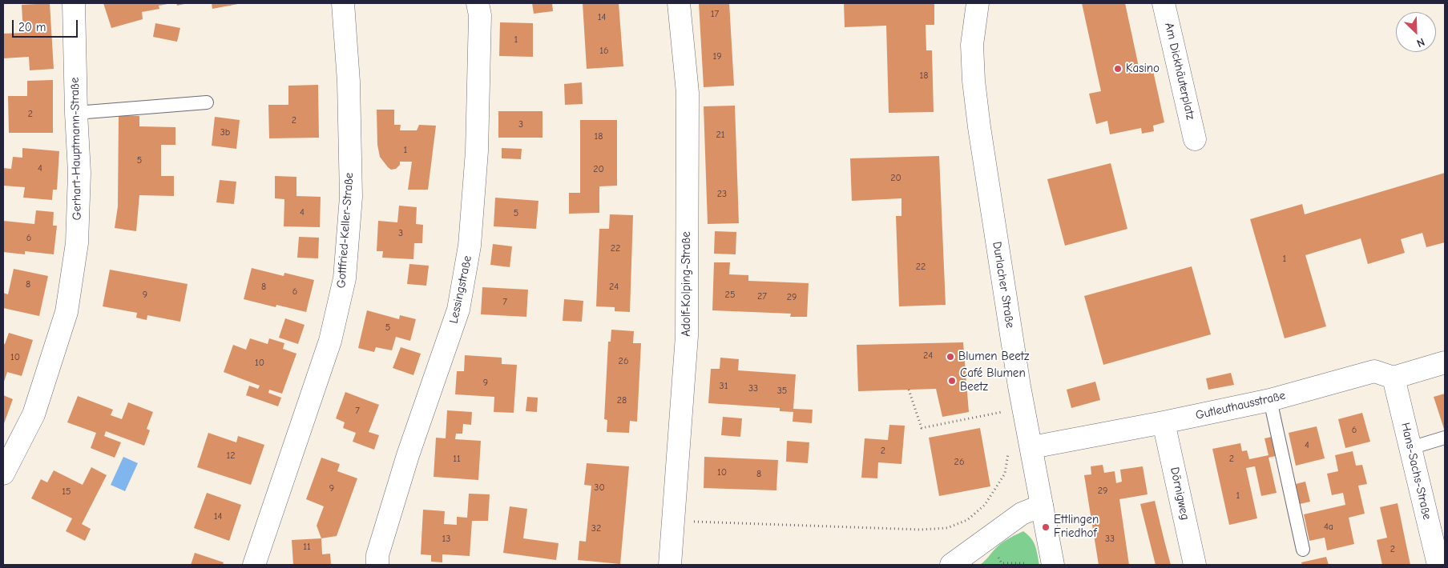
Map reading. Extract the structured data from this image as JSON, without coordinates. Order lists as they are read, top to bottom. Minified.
{"streets":{"street":["Am Dickhäuterplatz","Gerhart-Hauptmann-Straße","Gottfried-Keller-Straße","Adolf-Kolping-Straße","Durlacher Straße","Lessingstraße","Gutleuthausstraße","Hans-Sachs-Straße","Dörnigweg"]},"crossings":[["Durlacher Straße","Gutleuthausstraße"],["Gutleuthausstraße","Hans-Sachs-Straße"],["Gutleuthausstraße","Dörnigweg"]],"places":["Kasino","Blumen Beetz","Café Blumen Beetz","Ettlingen Friedhof"],"house_numbers":["17","14","1","16","19","18","2","2","3","3b","21","18","1","5","4","20","20","23","4","5","3","6","22","1","22","8","8","24","6","9","25","27","29","7","5","24","10","26","10","9","31","33","35","28","7","6","4","2","12","11","2","26","10","8","30","9","29","15","1","14","4a","32","13","33","11","2"],"scale_bar":"20 m","north":"bottom right"}
